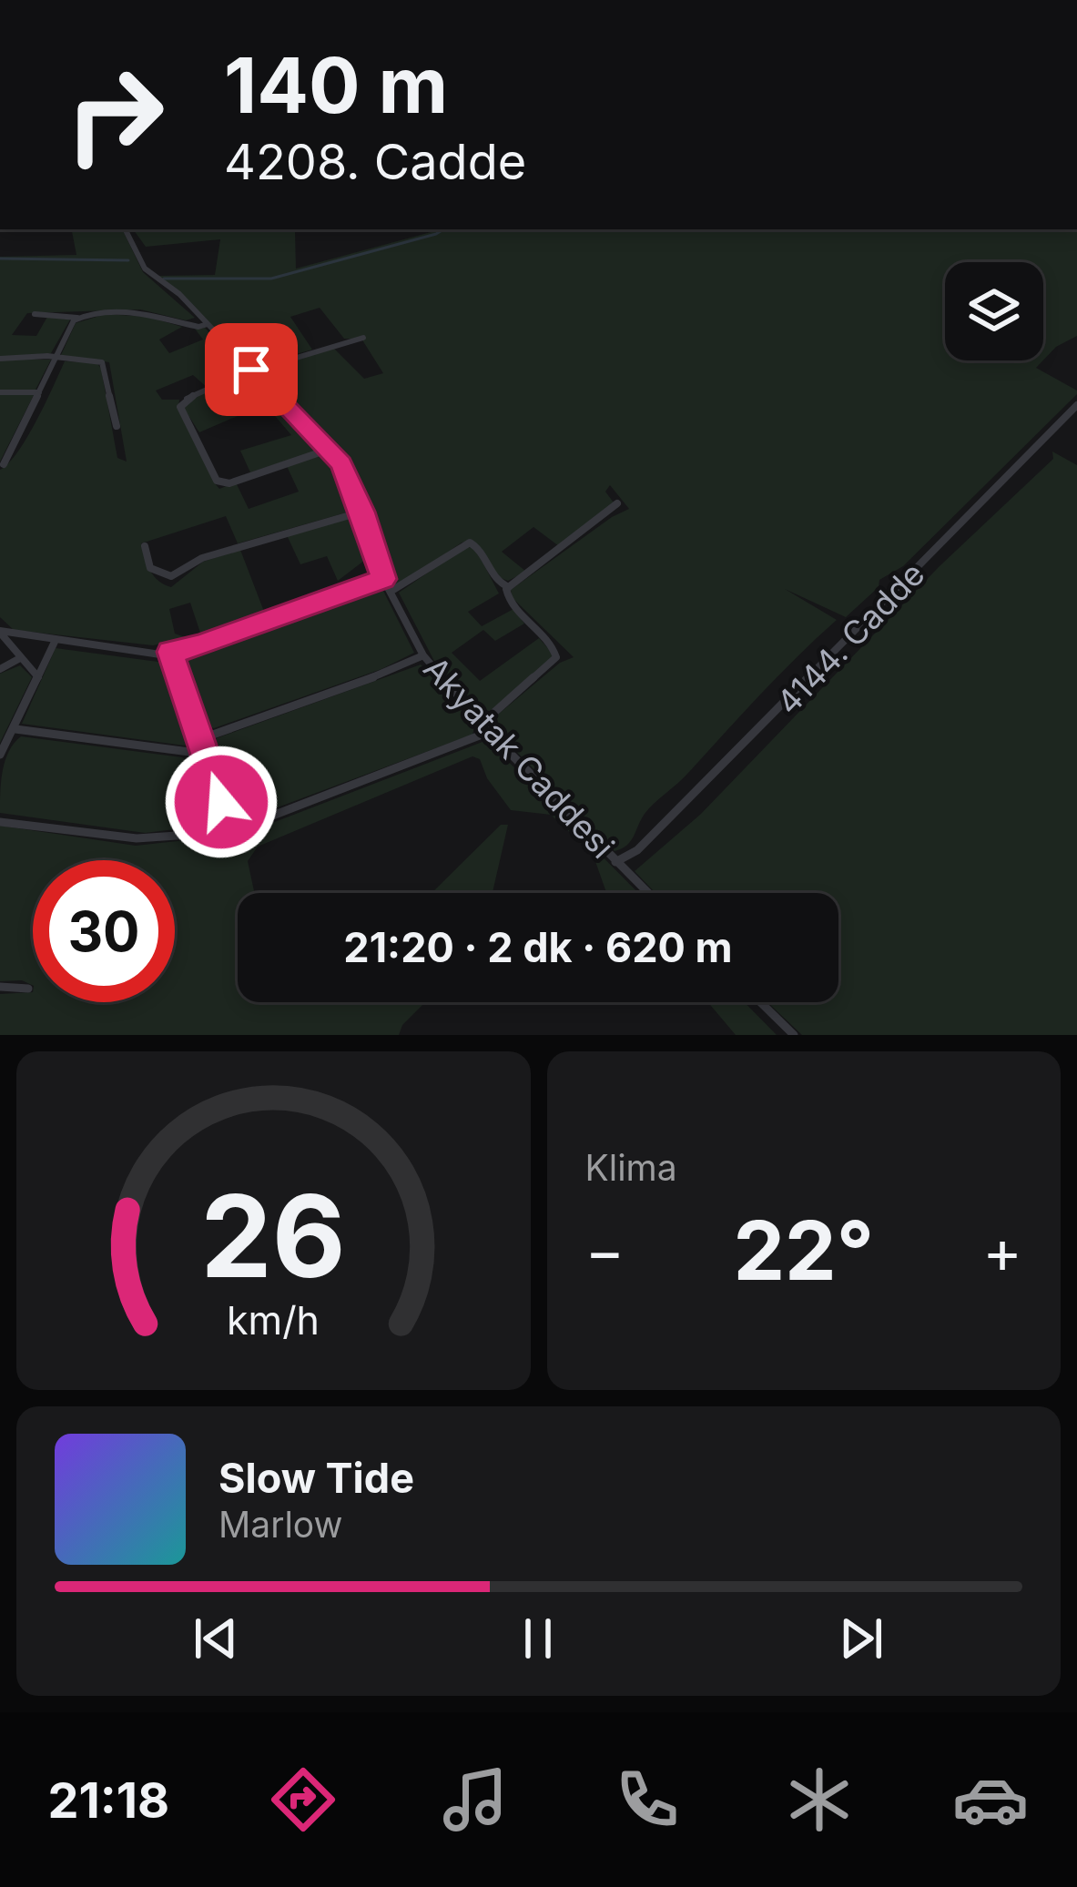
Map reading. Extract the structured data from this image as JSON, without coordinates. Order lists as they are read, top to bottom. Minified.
{"streets":{"street":["4144. Cadde","Akyatak Caddesi"]},"crossings":[["4144. Cadde","Akyatak Caddesi"]],"page":{"turn":["140 m","4208. Cadde"],"limit":"30","trip":"21:20 · 2 dk · 620 m","tile":"Klima","heat":["−","22°","+"],"song":["Slow Tide","Marlow"],"tabs":"21:18","gauge":["26","km/h"]}}
